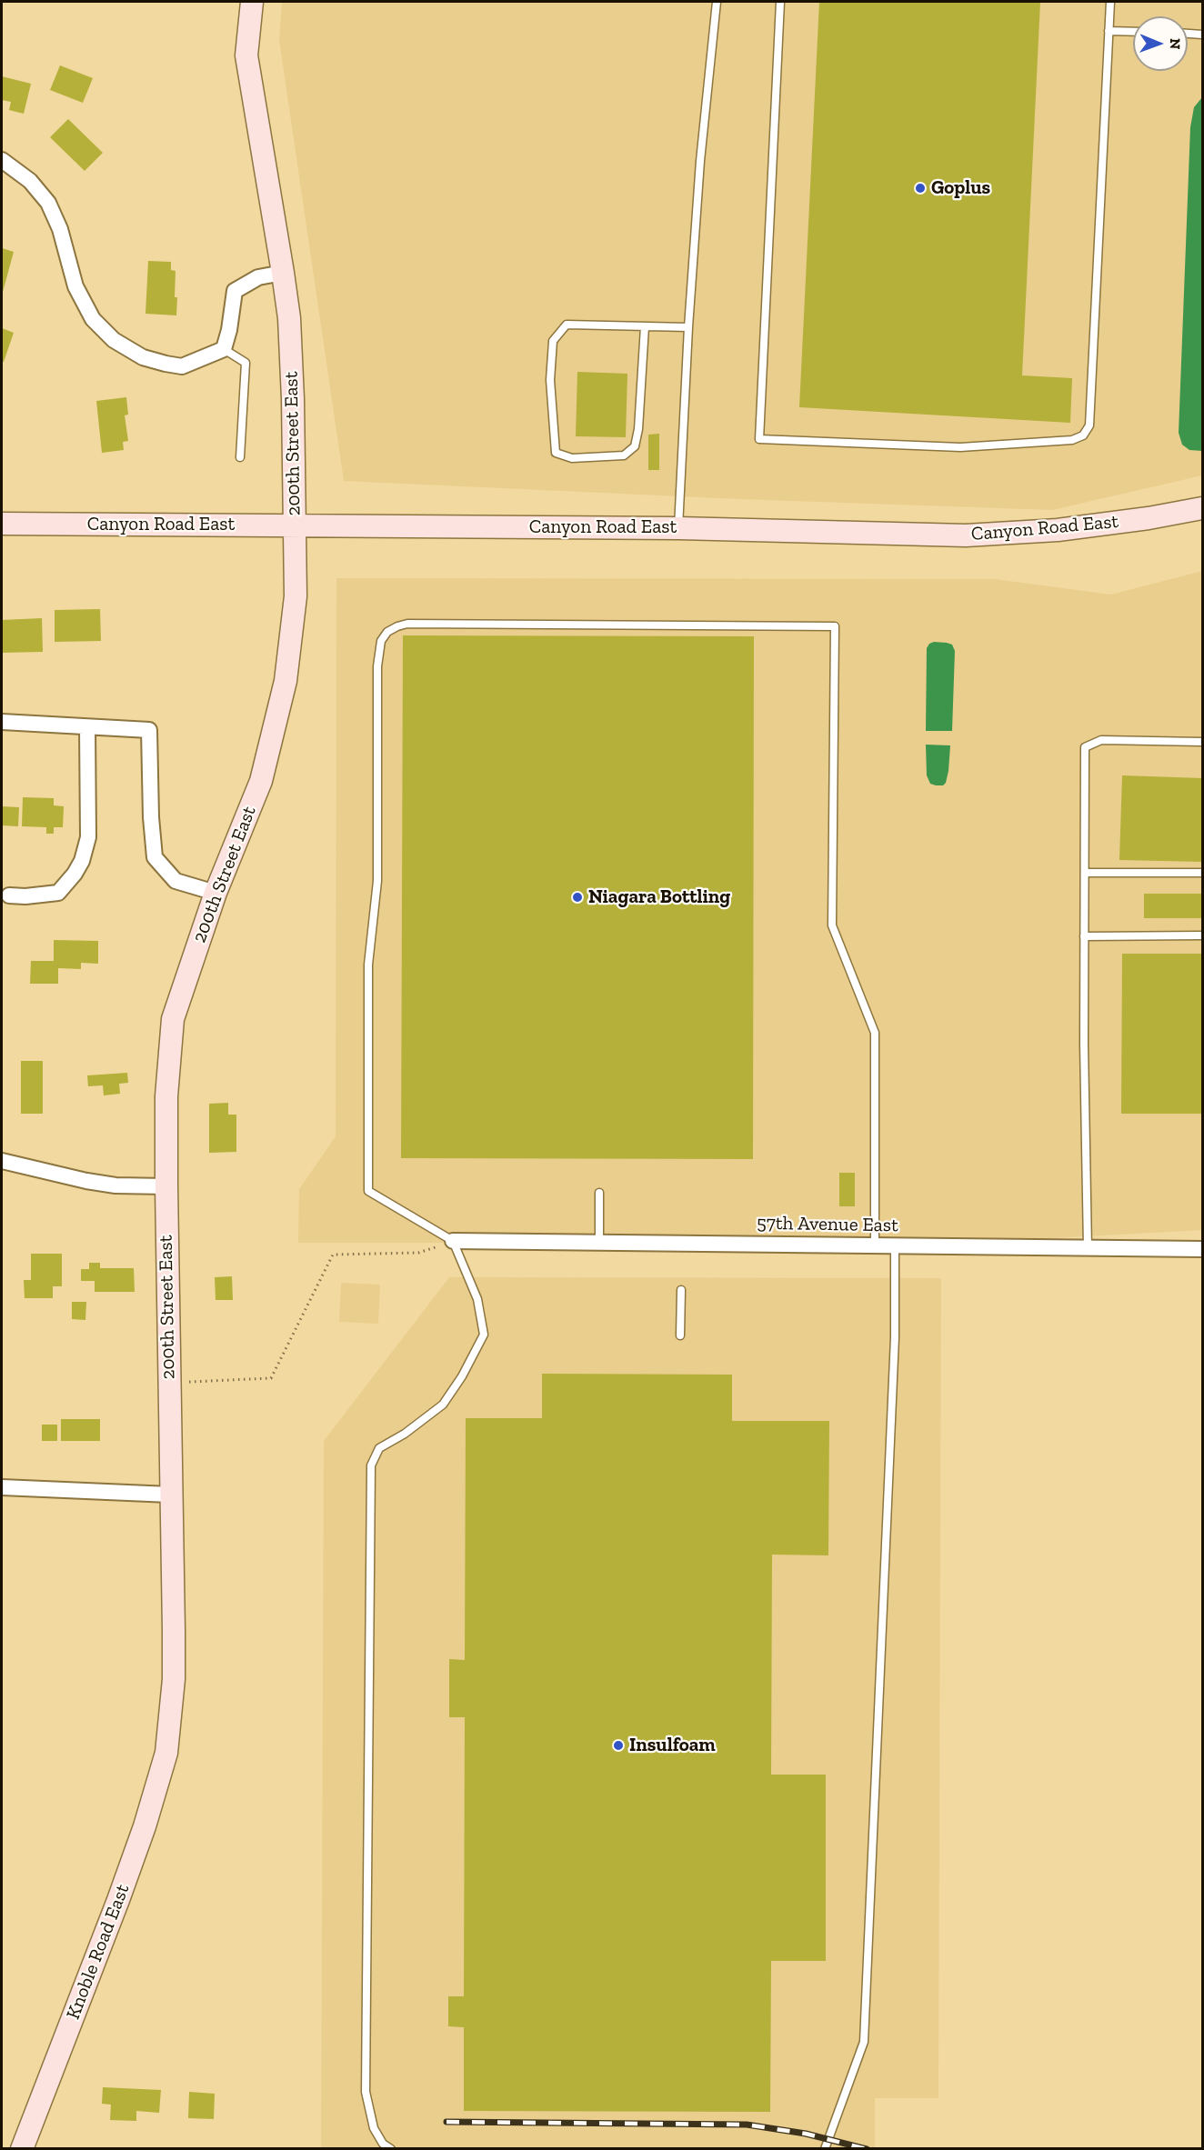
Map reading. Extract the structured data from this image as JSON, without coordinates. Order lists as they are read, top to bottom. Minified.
{"streets":{"street":["200th Street East","Canyon Road East","57th Avenue East","Knoble Road East"]},"crossings":[["200th Street East","Canyon Road East"],["200th Street East","Knoble Road East"]],"places":["Goplus","Niagara Bottling","Insulfoam"],"north":"right"}
